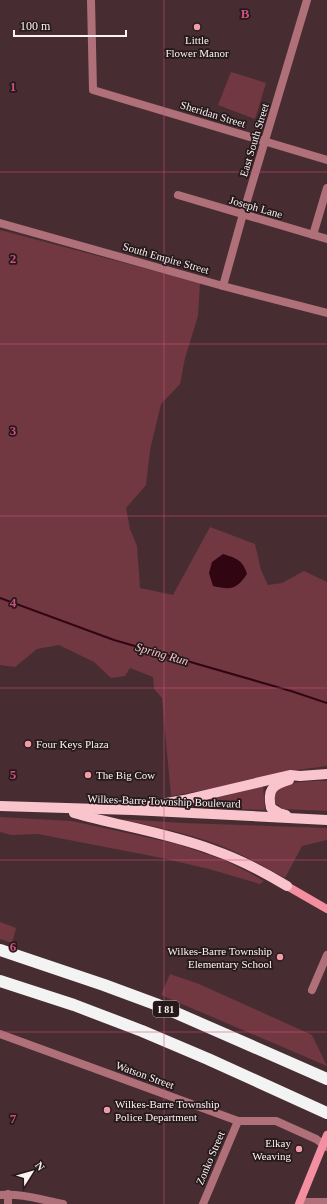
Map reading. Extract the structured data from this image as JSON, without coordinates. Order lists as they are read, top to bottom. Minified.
{"streets":{"highway":["I 81"],"main road":["Wilkes-Barre Township Boulevard"],"street":["Sheridan Street","East South Street","Joseph Lane","South Empire Street","Watson Street","Zonko Street"]},"crossings":[["Sheridan Street","East South Street"],["East South Street","Joseph Lane"],["East South Street","South Empire Street"],["Watson Street","Zonko Street"]],"water":["Spring Run"],"places":["Little Flower Manor","Four Keys Plaza","The Big Cow","Wilkes-Barre Township Elementary School","Wilkes-Barre Township Police Department","Elkay Weaving"],"scale_bar":"100 m","north":"top right","grid":{"columns":["B"],"rows":["1","2","3","4","5","6","7"]}}
